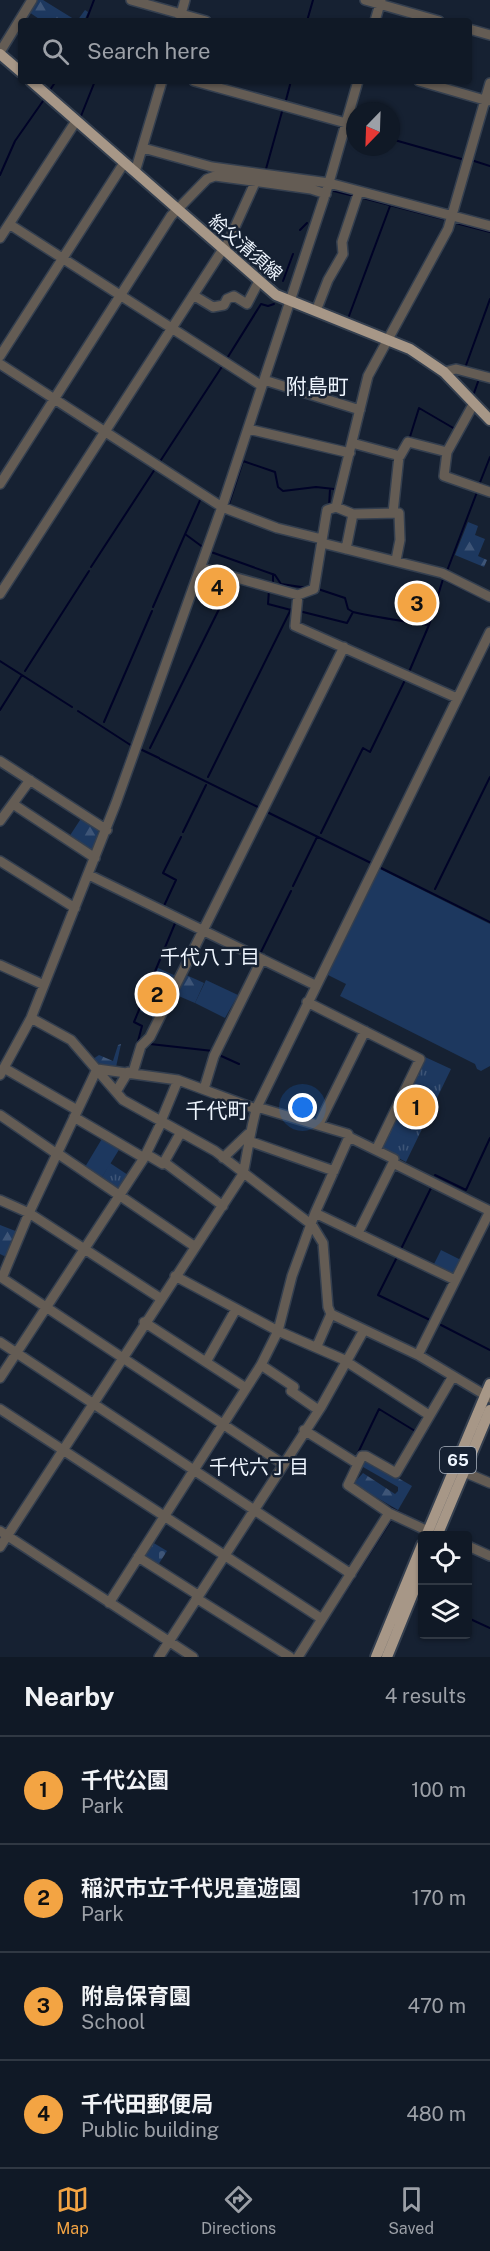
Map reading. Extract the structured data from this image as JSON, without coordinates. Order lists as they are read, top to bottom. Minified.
{"streets":{"main road":["給父清須線","65"]},"districts":["附島町","千代八丁目","千代町","千代六丁目"],"north":"bottom left","page":{"search":"Search here","pins":["4","3","2","1"],"heading":["Nearby","4 results"],"list":[{"mark":"1","name":"千代公園","note":"Park","value":"100 m"},{"mark":"2","name":"稲沢市立千代児童遊園","note":"Park","value":"170 m"},{"mark":"3","name":"附島保育園","note":"School","value":"470 m"},{"mark":"4","name":"千代田郵便局","note":"Public building","value":"480 m"}],"nav":["Map","Directions","Saved"]}}
